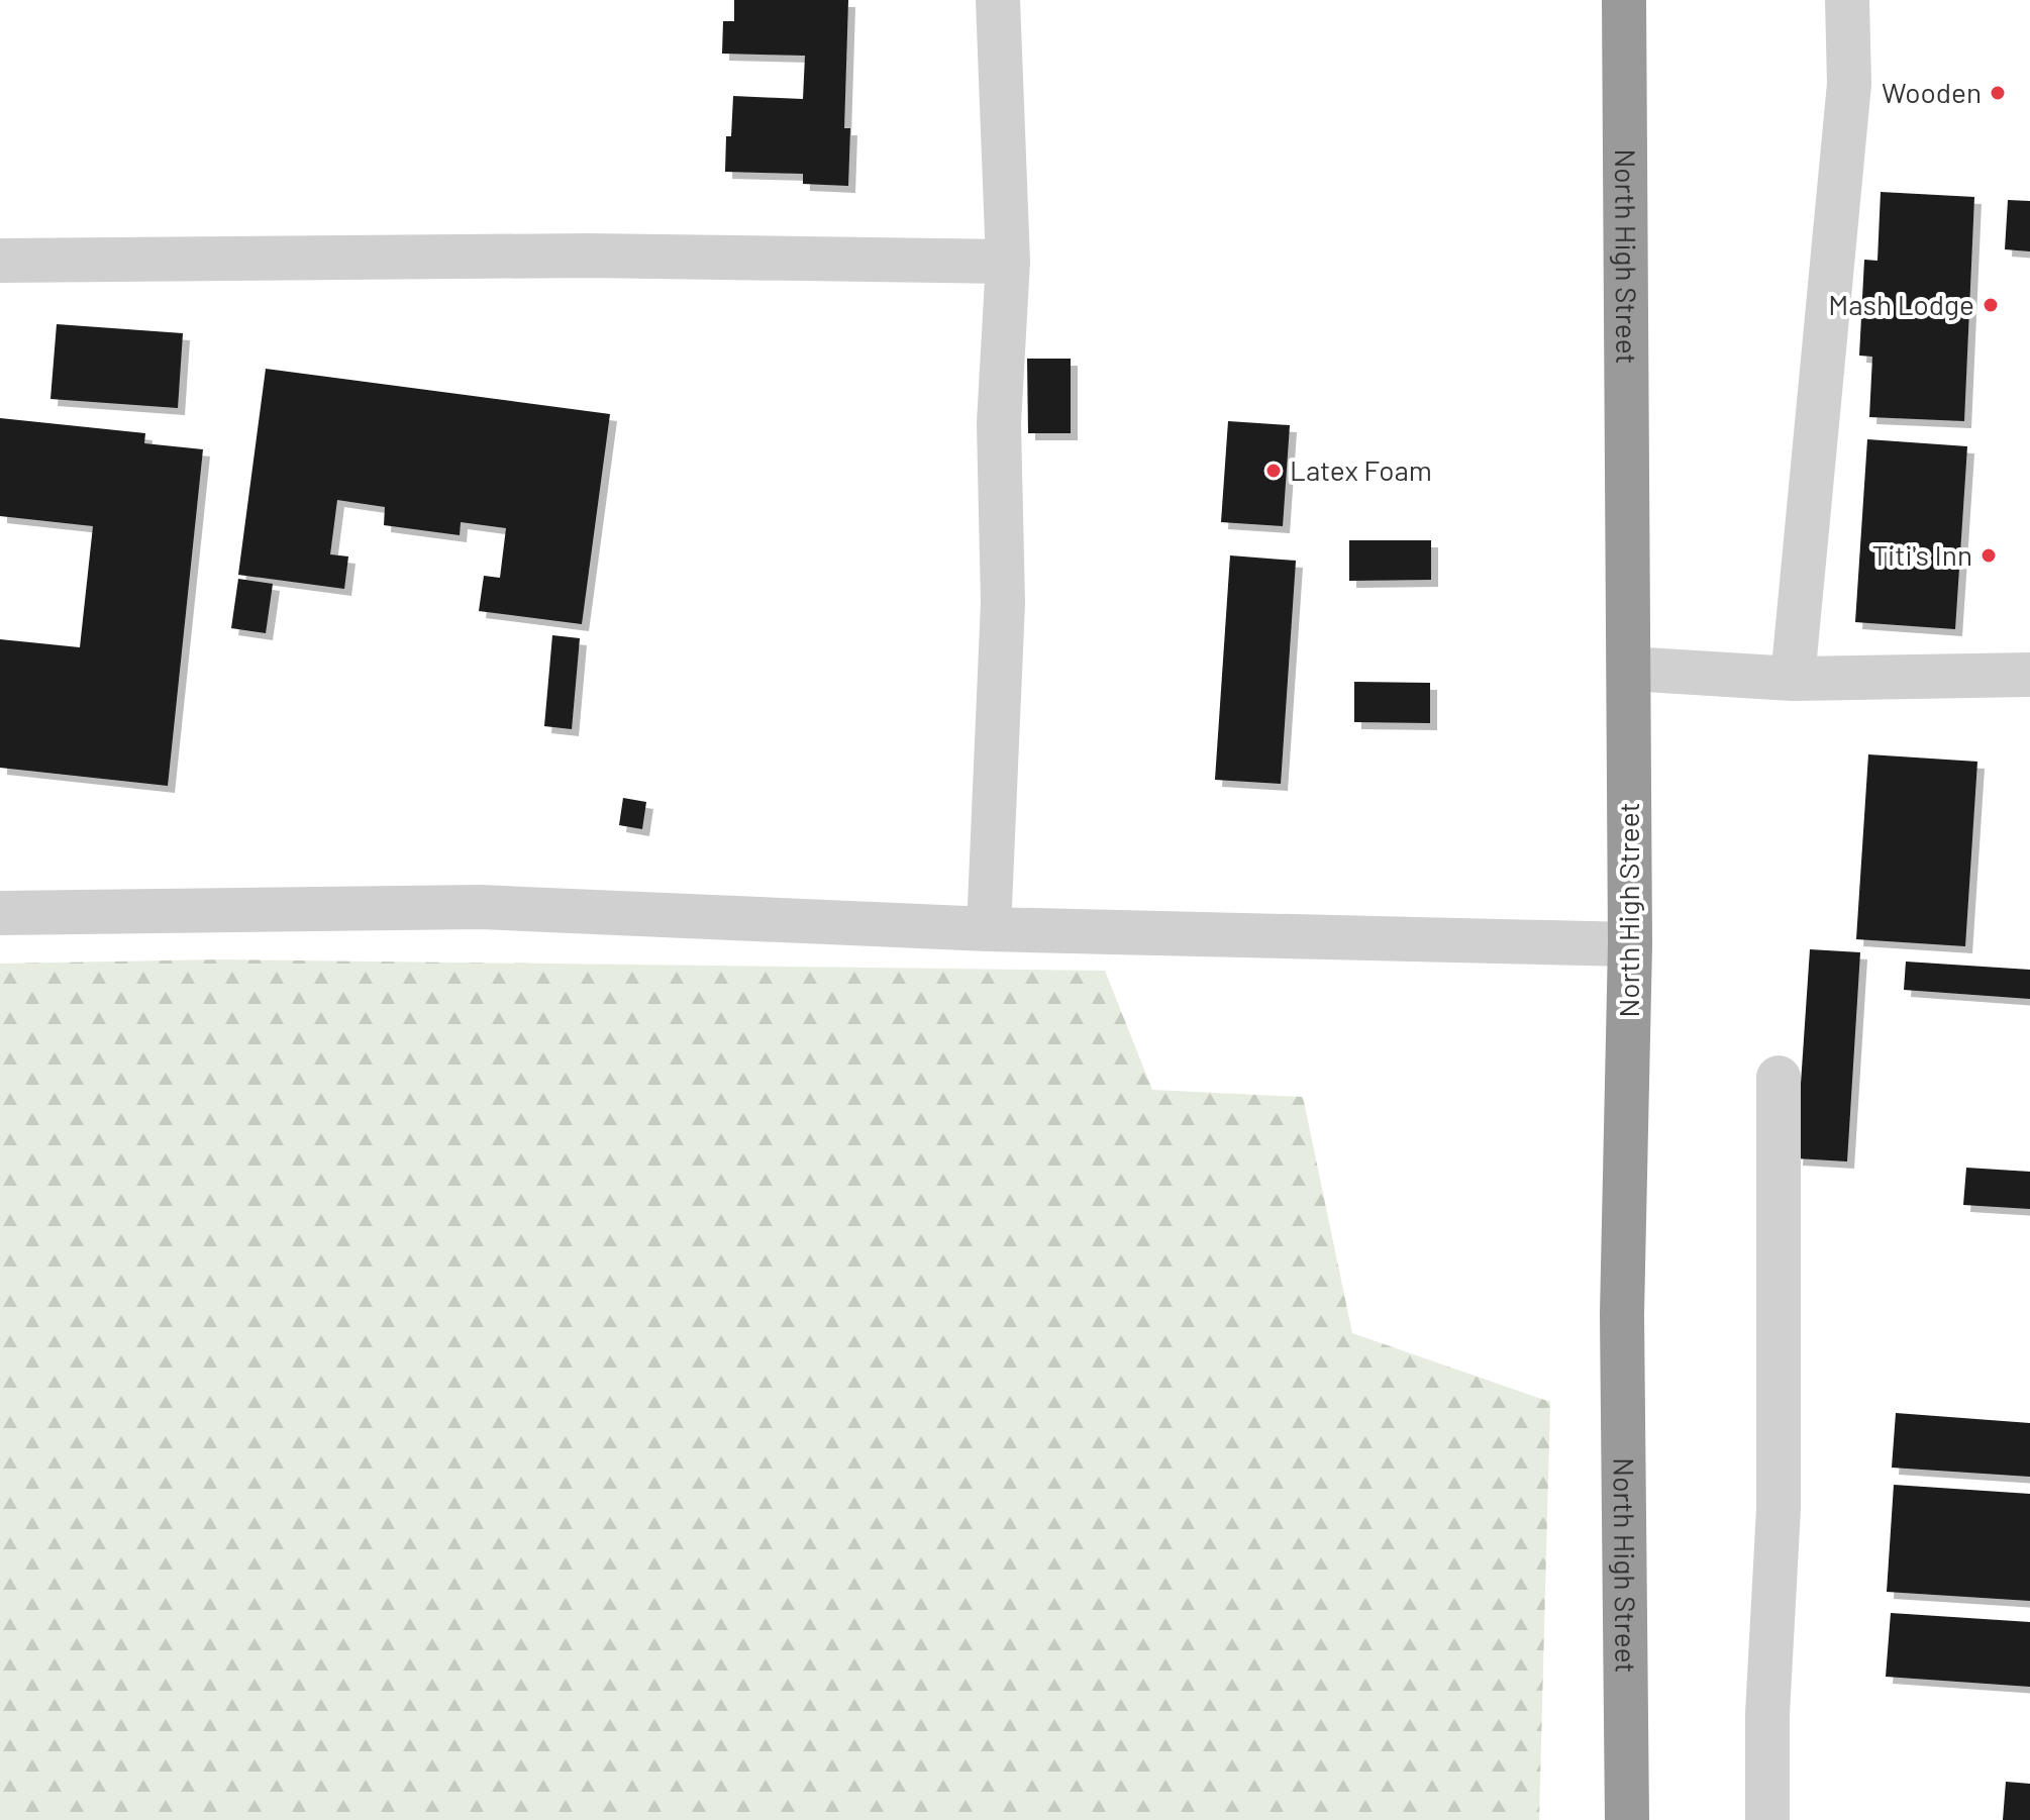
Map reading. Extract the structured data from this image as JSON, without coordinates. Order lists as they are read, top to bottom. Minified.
{"streets":{"highway":["North High Street"]},"places":["Wooden","Mash Lodge","Latex Foam","Titi's Inn"]}
